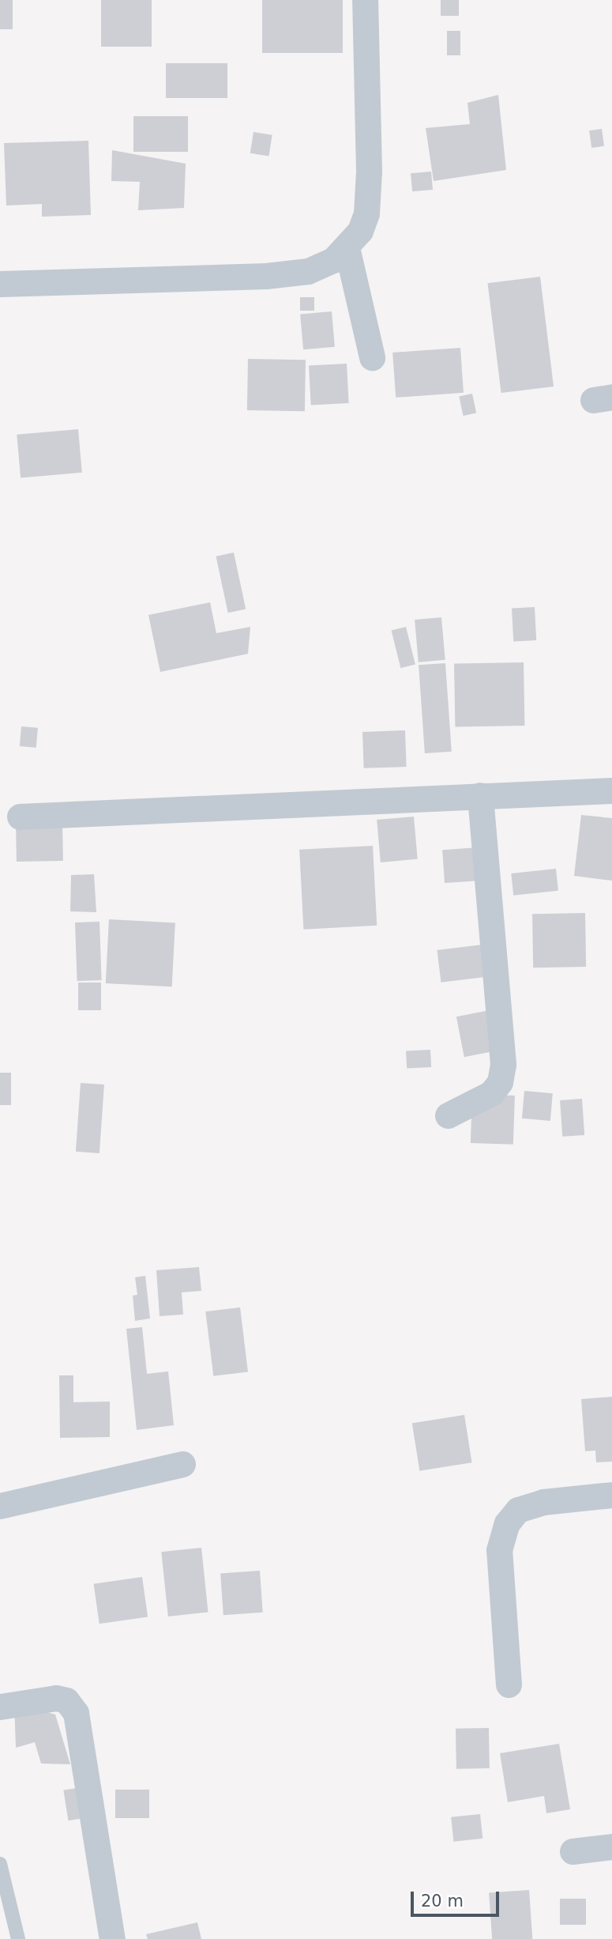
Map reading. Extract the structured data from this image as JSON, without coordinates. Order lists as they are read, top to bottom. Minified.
{"scale_bar":"20 m"}
